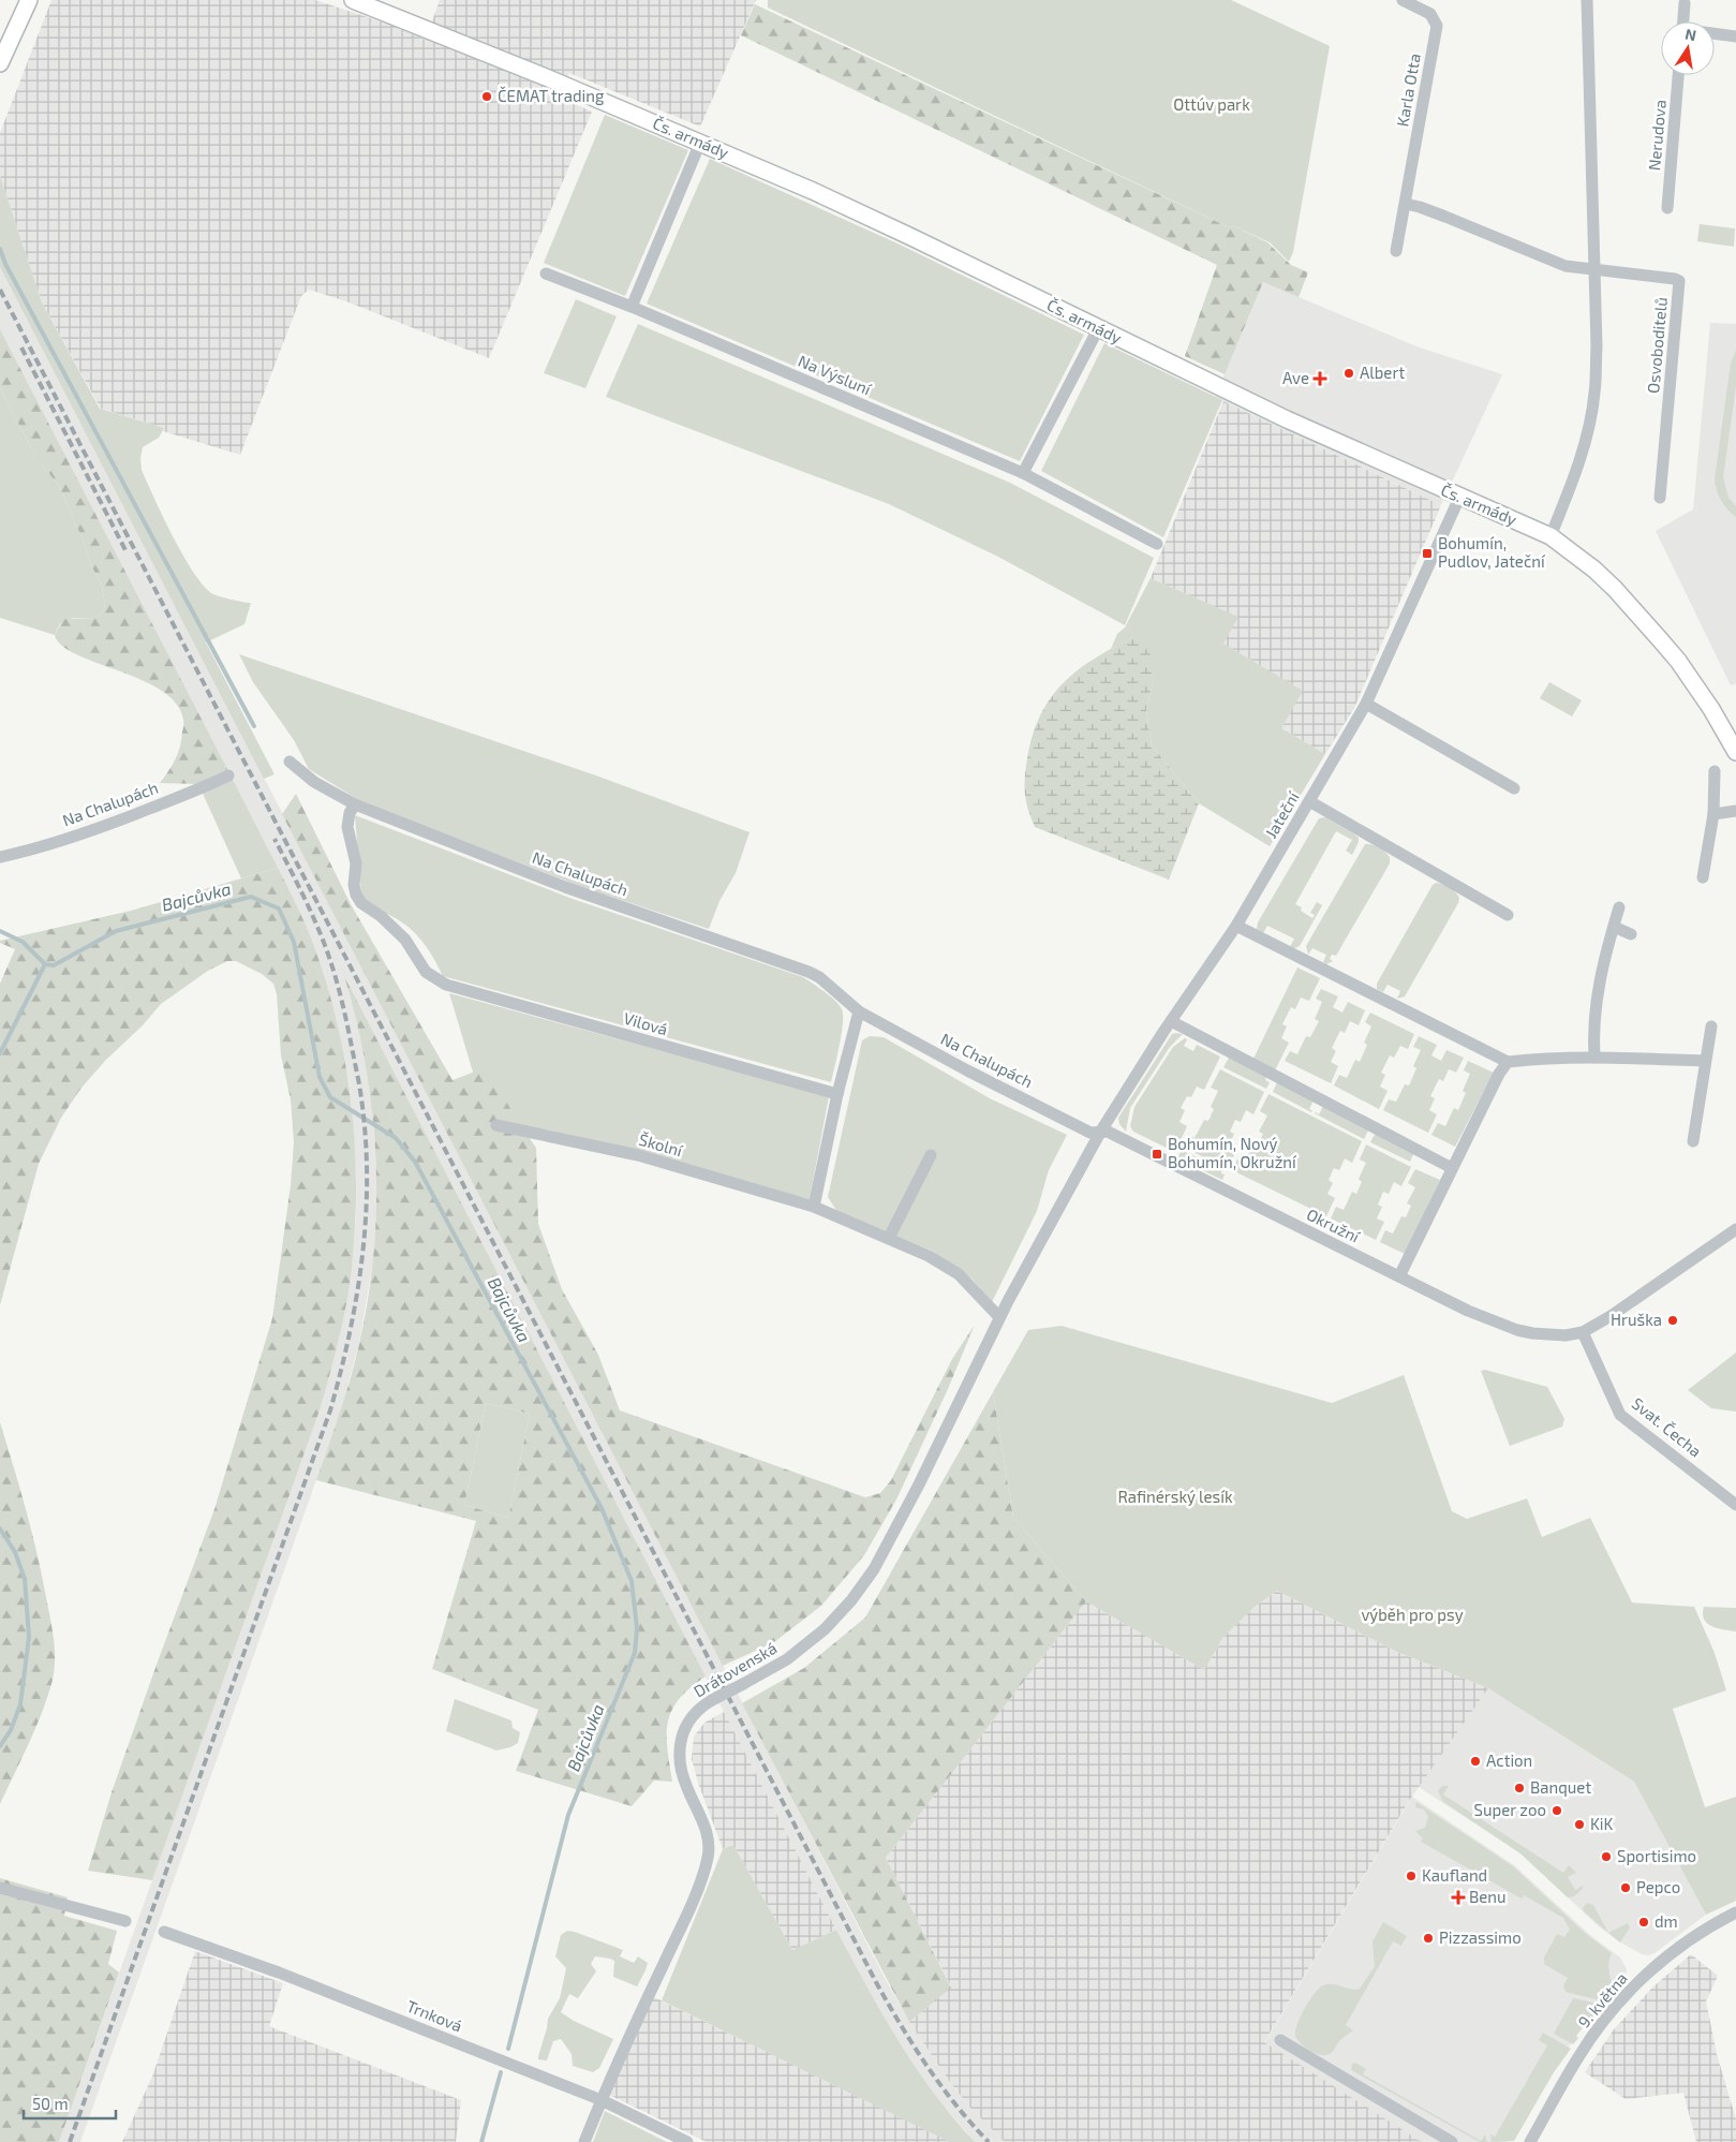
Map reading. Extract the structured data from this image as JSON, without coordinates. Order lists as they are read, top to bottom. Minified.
{"streets":{"main road":["Čs. armády"],"street":["Karla Otta","Nerudova","Osvoboditelů","Na Výsluní","Na Chalupách","Jateční","Vilová","Školní","Okružní","Svat. Čecha","Drátovenská","9. května","Trnková"]},"crossings":[["Čs. armády","Jateční"],["Na Chalupách","Jateční"],["Na Chalupách","Vilová"],["Na Chalupách","Okružní"],["Jateční","Okružní"],["Školní","Drátovenská"],["Okružní","Svat. Čecha"],["Drátovenská","Trnková"]],"water":["Bajcůvka"],"parks":["Ottúv park","Rafinérský lesík","výběh pro psy"],"places":{"other":["ČEMAT trading","Albert","Hruška","Action","Banquet","Super zoo","KiK","Sportisimo","Kaufland","Pepco","dm","Pizzassimo"],"health":["Ave","Benu"],"transit":["Bohumín, Pudlov, Jateční","Bohumín, Nový Bohumín, Okružní"]},"scale_bar":"50 m","north":"top"}
